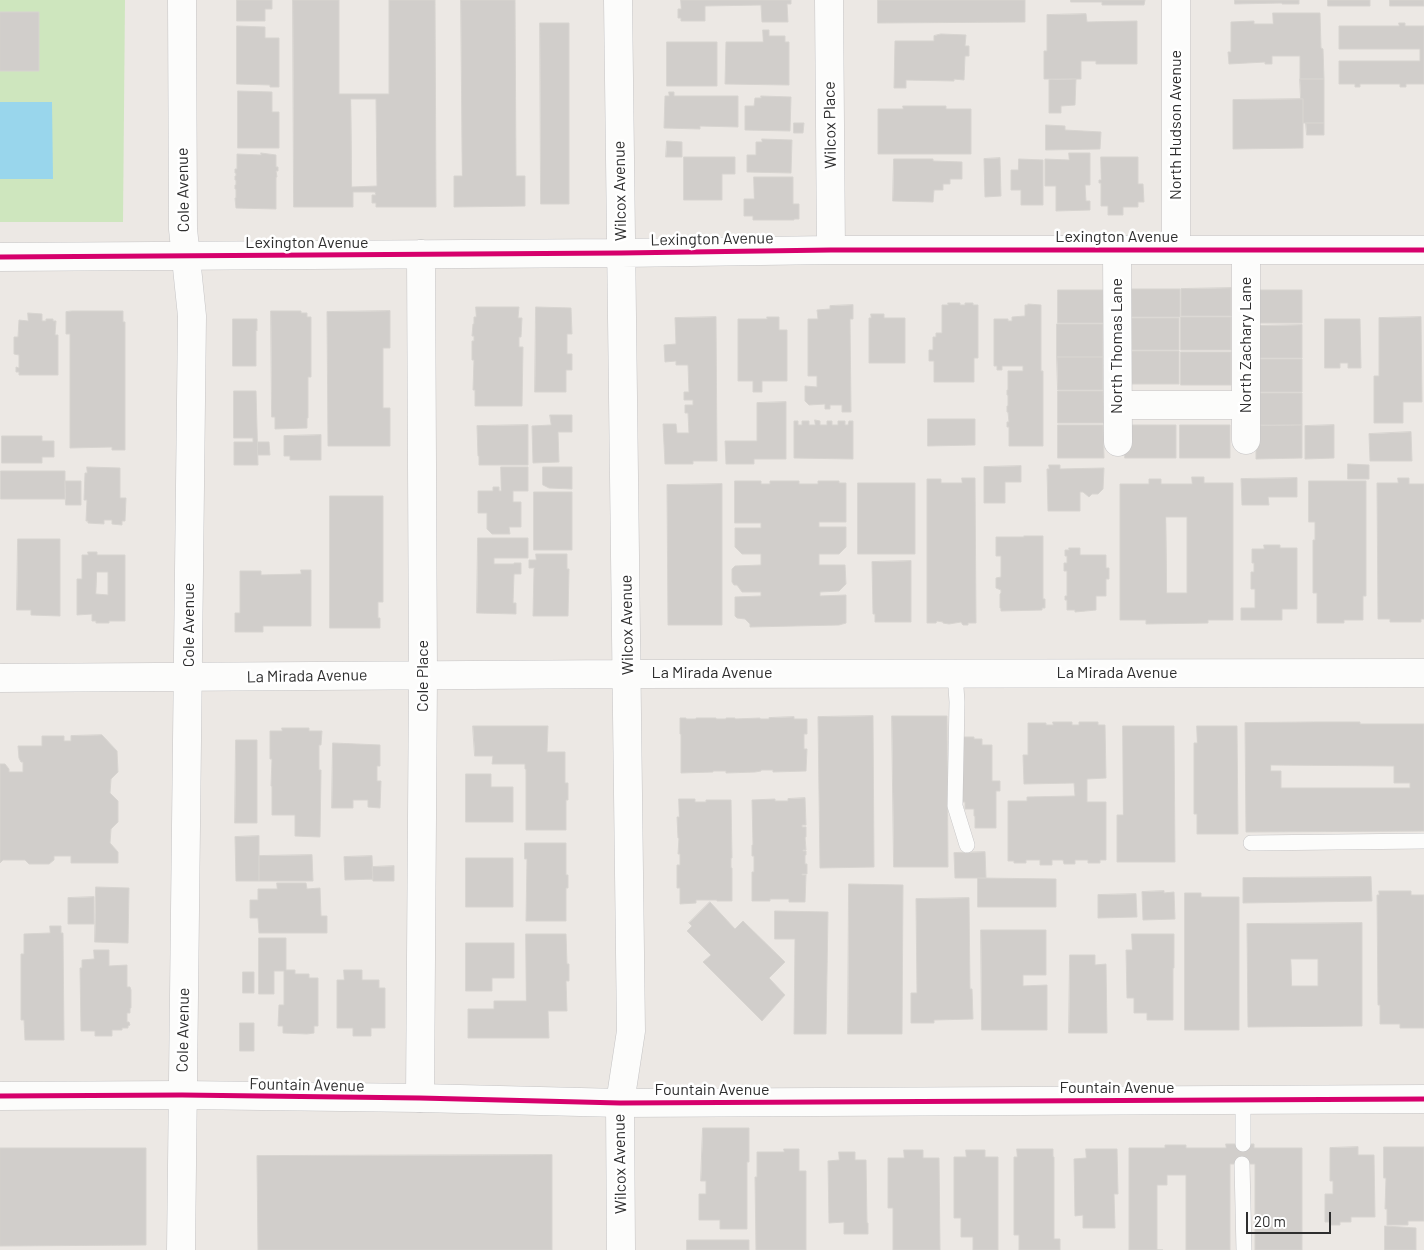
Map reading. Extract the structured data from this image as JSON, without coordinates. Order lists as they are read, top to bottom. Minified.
{"streets":{"street":["Wilcox Place","North Hudson Avenue","Cole Avenue","Wilcox Avenue","Lexington Avenue","North Zachary Lane","North Thomas Lane","La Mirada Avenue","Cole Place","Fountain Avenue"]},"crossings":[["Wilcox Place","Lexington Avenue"],["North Hudson Avenue","Lexington Avenue"],["Cole Avenue","Lexington Avenue"],["Cole Avenue","La Mirada Avenue"],["Cole Avenue","Fountain Avenue"],["Wilcox Avenue","Lexington Avenue"],["Wilcox Avenue","La Mirada Avenue"],["Wilcox Avenue","Fountain Avenue"],["Lexington Avenue","North Zachary Lane"],["Lexington Avenue","North Thomas Lane"],["Lexington Avenue","Cole Place"],["La Mirada Avenue","Cole Place"],["Cole Place","Fountain Avenue"]],"scale_bar":"20 m"}
